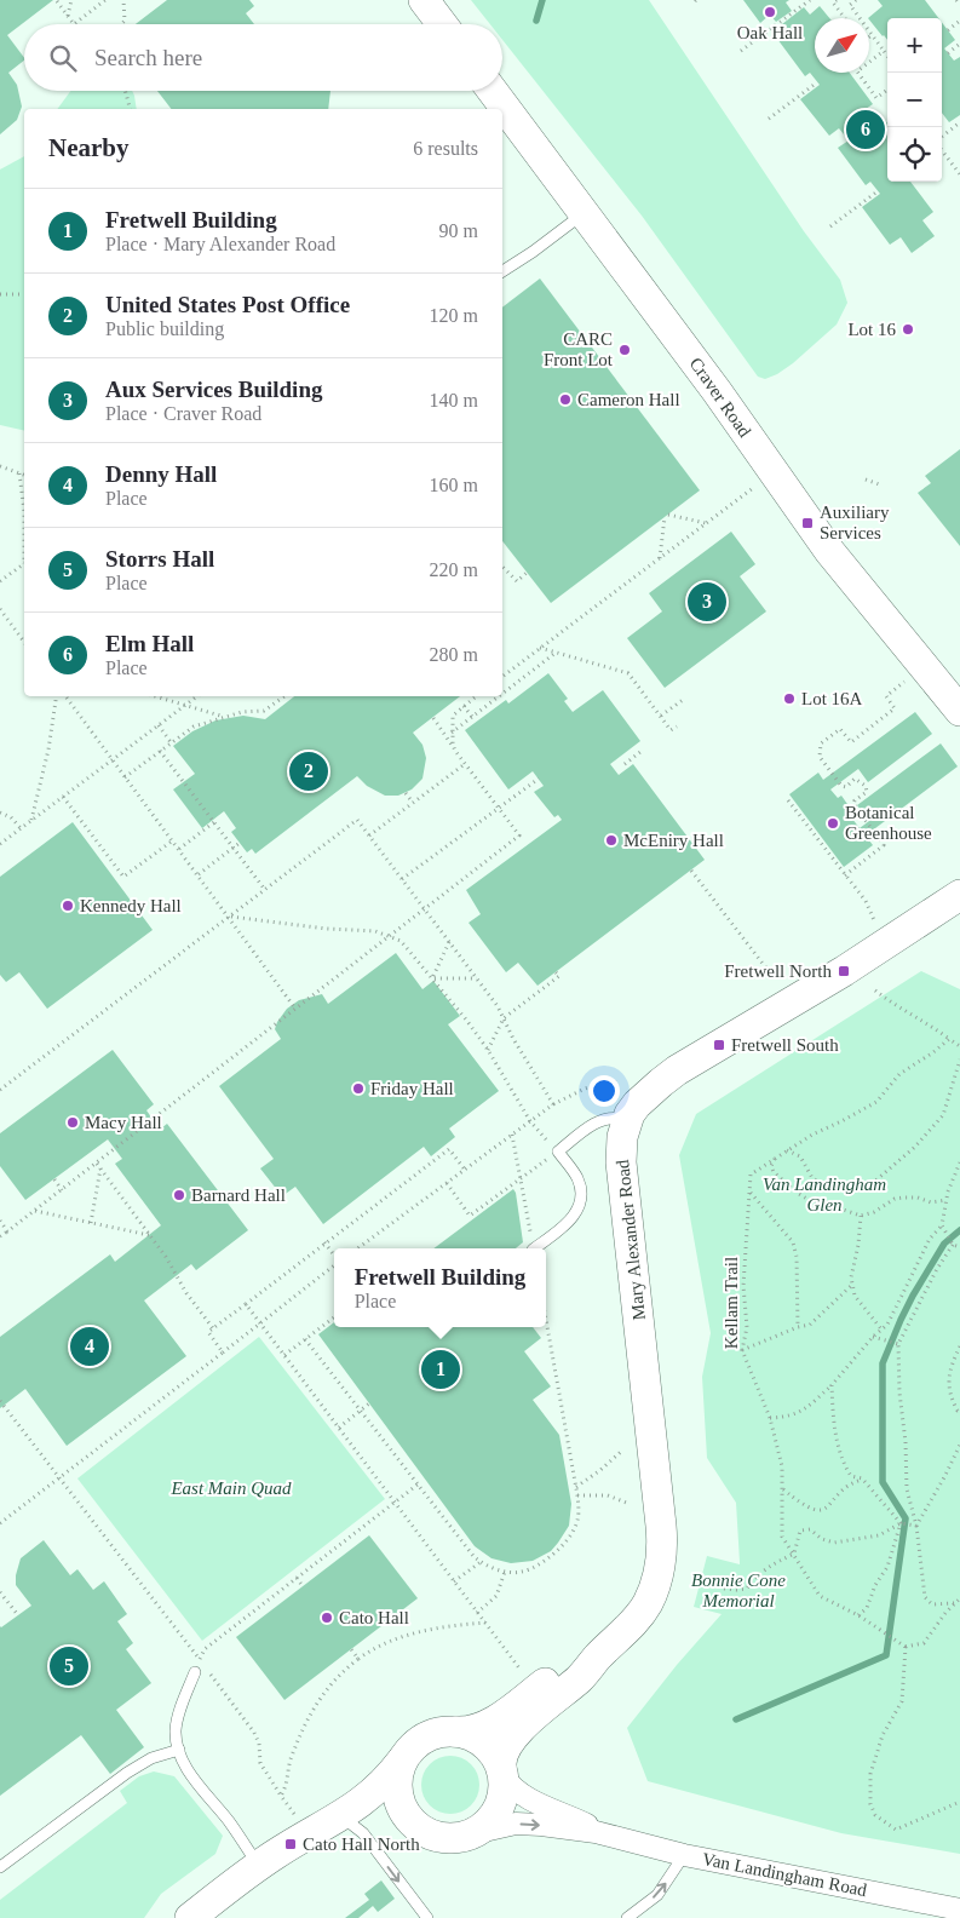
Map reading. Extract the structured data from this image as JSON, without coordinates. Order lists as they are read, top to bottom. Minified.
{"streets":{"street":["Craver Road","Mary Alexander Road","Van Landingham Road"],"path":["Kellam Trail"]},"crossings":[["Mary Alexander Road","Van Landingham Road"]],"parks":["Van Landingham Glen","East Main Quad","Bonnie Cone Memorial"],"places":{"other":["Oak Hall","Lot 16","CARC Front Lot","Cameron Hall","Lot 16A","Botanical Greenhouse","McEniry Hall","Kennedy Hall","Friday Hall","Macy Hall","Barnard Hall","Cato Hall"],"transit":["Auxiliary Services","Fretwell North","Fretwell South","Cato Hall North"]},"north":"top right","page":{"map_buttons":["+","−"],"search":"Search here","pins":["6","3","2","4","1","5"],"heading":["Nearby","6 results"],"list":[{"mark":"1","name":"Fretwell Building","note":"Place · Mary Alexander Road","value":"90 m"},{"mark":"2","name":"United States Post Office","note":"Public building","value":"120 m"},{"mark":"3","name":"Aux Services Building","note":"Place · Craver Road","value":"140 m"},{"mark":"4","name":"Denny Hall","note":"Place","value":"160 m"},{"mark":"5","name":"Storrs Hall","note":"Place","value":"220 m"},{"mark":"6","name":"Elm Hall","note":"Place","value":"280 m"}],"popup":["Fretwell Building","Place"]}}
